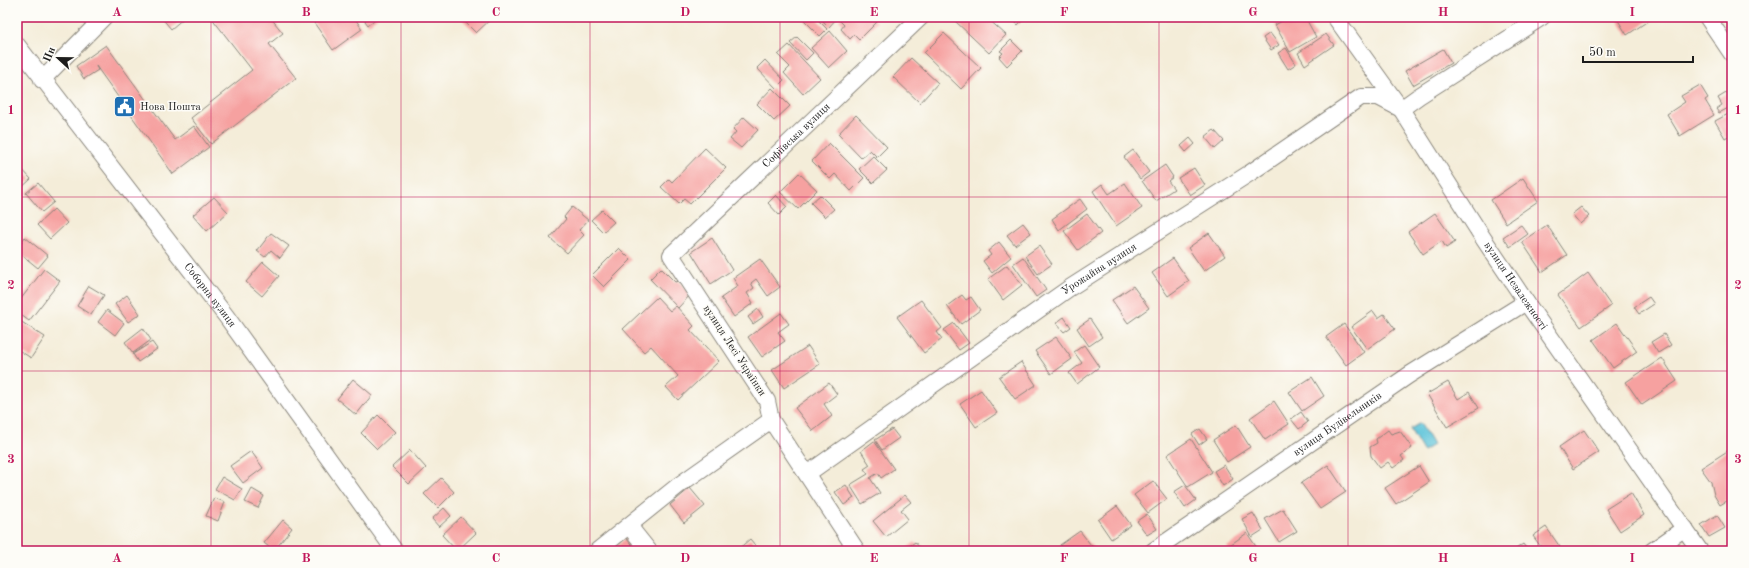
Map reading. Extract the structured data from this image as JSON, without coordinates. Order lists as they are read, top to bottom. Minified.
{"streets":{"street":["Софіївська вулиця","Урожайна вулиця","вулиця Незалежності","Соборна вулиця","вулиця Лесі Українки","вулиця Будівельників"]},"crossings":[["Софіївська вулиця","вулиця Лесі Українки"],["Урожайна вулиця","вулиця Незалежності"],["Урожайна вулиця","вулиця Лесі Українки"],["вулиця Незалежності","вулиця Будівельників"]],"places":{"public building":["Нова Пошта"]},"scale_bar":"50 m","north":"left","grid":{"columns":["A","B","C","D","E","F","G","H","I"],"rows":["1","2","3"]}}
